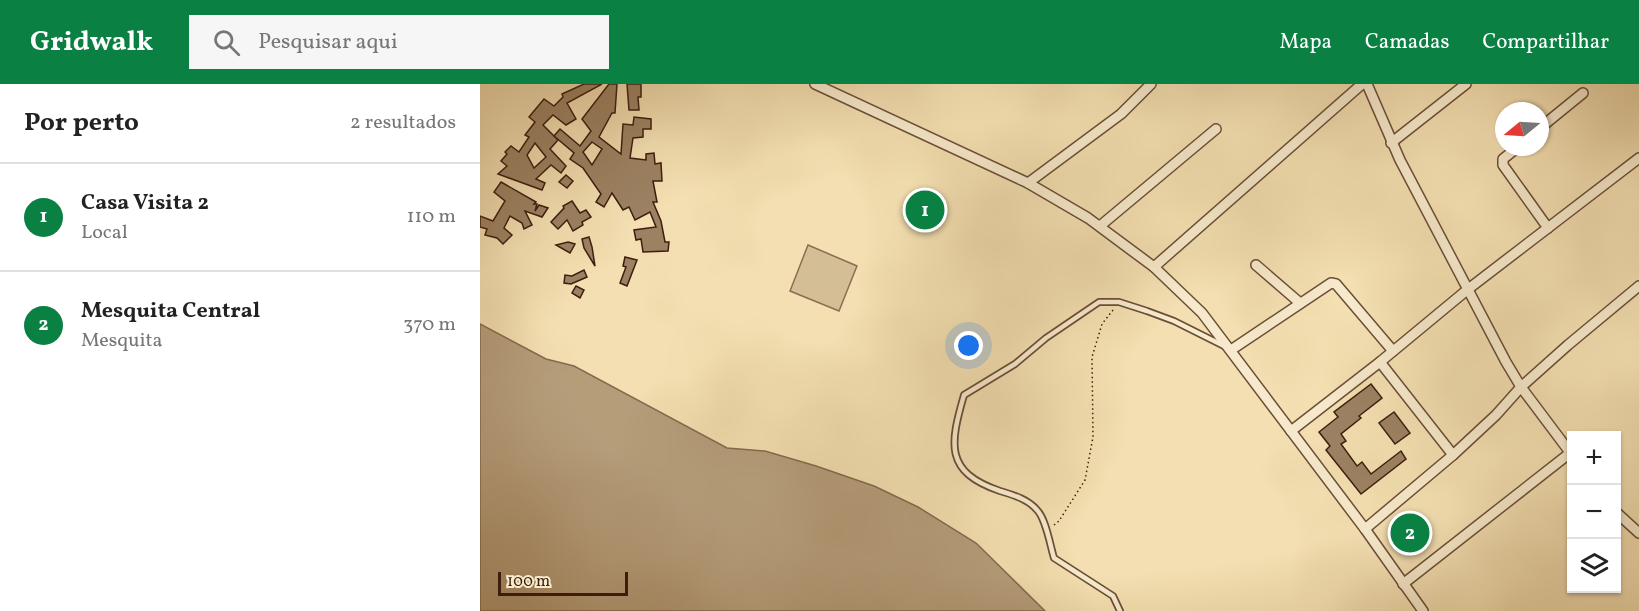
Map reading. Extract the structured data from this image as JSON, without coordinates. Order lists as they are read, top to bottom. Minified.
{"scale_bar":"100 m","north":"left","page":{"header":"Gridwalk","search":"Pesquisar aqui","nav":["Mapa","Camadas","Compartilhar"],"heading":["Por perto","2 resultados"],"list":[{"mark":"1","name":"Casa Visita 2","note":"Local","value":"110 m"},{"mark":"2","name":"Mesquita Central","note":"Mesquita","value":"370 m"}],"pins":["1","2"],"map_buttons":["+","−"],"scale":"100 m"}}
